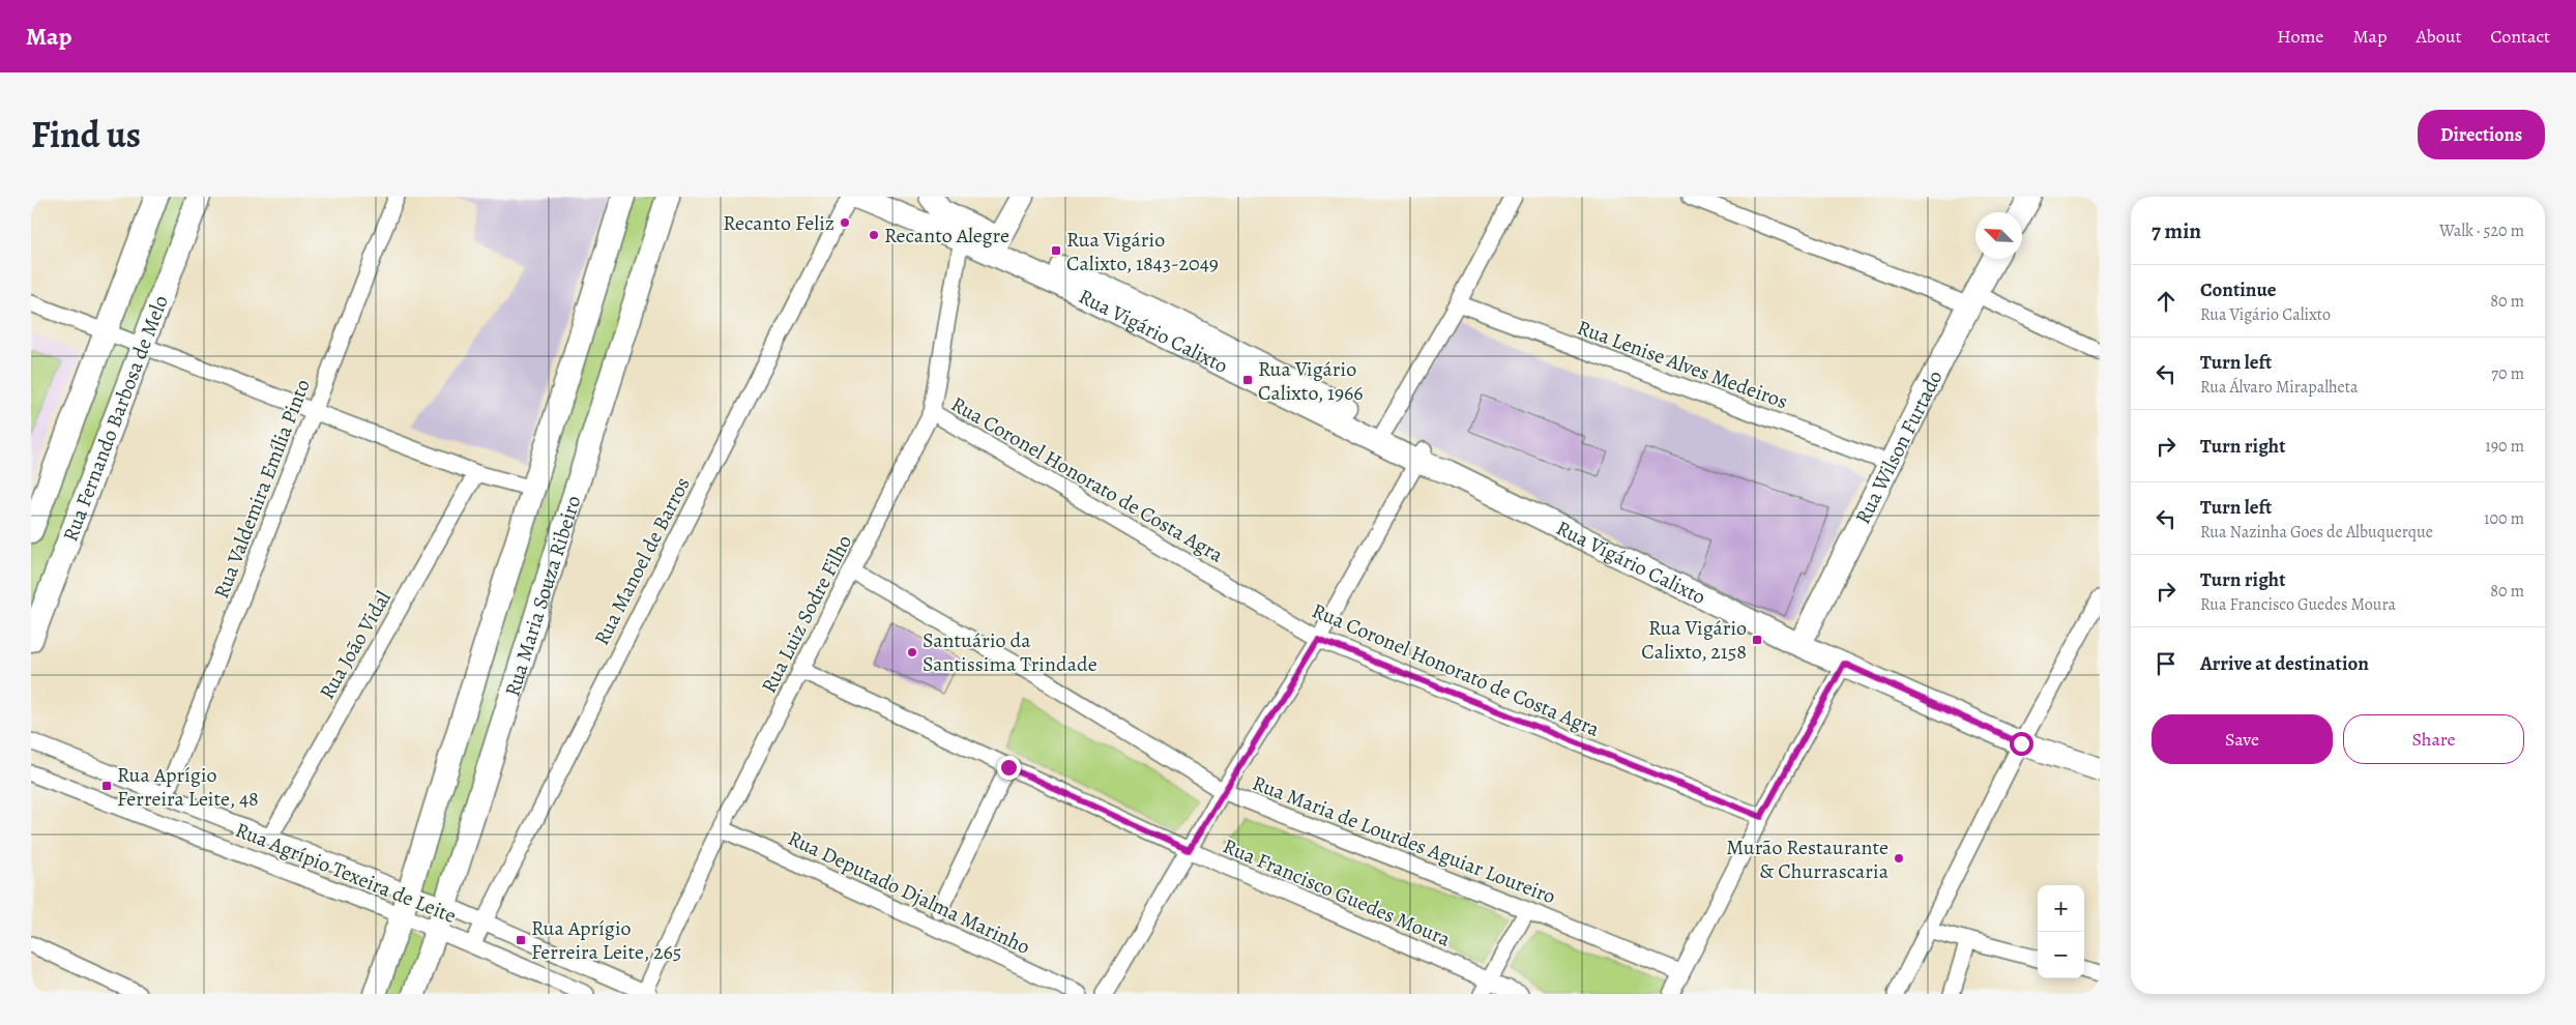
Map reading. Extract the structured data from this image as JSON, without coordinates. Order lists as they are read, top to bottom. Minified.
{"streets":{"street":["Rua Vigário Calixto","Rua Lenise Alves Medeiros","Rua Fernando Barbosa de Melo","Rua Wilson Furtado","Rua Coronel Honorato de Costa Agra","Rua Valdemira Emília Pinto","Rua Manoel de Barros","Rua Maria Souza Ribeiro","Rua Luiz Sodre Filho","Rua João Vidal","Rua Maria de Lourdes Aguiar Loureiro","Rua Agrípio Texeira de Leite","Rua Deputado Djalma Marinho","Rua Francisco Guedes Moura"]},"crossings":[["Rua Vigário Calixto","Rua Wilson Furtado"],["Rua Vigário Calixto","Rua Luiz Sodre Filho"],["Rua Lenise Alves Medeiros","Rua Wilson Furtado"],["Rua Coronel Honorato de Costa Agra","Rua Luiz Sodre Filho"],["Rua Valdemira Emília Pinto","Rua Agrípio Texeira de Leite"],["Rua Manoel de Barros","Rua Agrípio Texeira de Leite"],["Rua Maria Souza Ribeiro","Rua Agrípio Texeira de Leite"],["Rua Luiz Sodre Filho","Rua Maria de Lourdes Aguiar Loureiro"],["Rua Luiz Sodre Filho","Rua Agrípio Texeira de Leite"],["Rua Luiz Sodre Filho","Rua Deputado Djalma Marinho"],["Rua Luiz Sodre Filho","Rua Francisco Guedes Moura"],["Rua João Vidal","Rua Agrípio Texeira de Leite"]],"places":{"other":["Recanto Feliz","Recanto Alegre","Santuário da Santissima Trindade","Murão Restaurante & Churrascaria"],"transit":["Rua Vigário Calixto, 1843-2049","Rua Vigário Calixto, 1966","Rua Vigário Calixto, 2158","Rua Aprígio Ferreira Leite, 48","Rua Aprígio Ferreira Leite, 265"]},"north":"top left","page":{"header":"Map","nav":["Home","Map","About","Contact"],"title":"Find us","buttons":["Directions",["Save","Share"]],"heading":["7 min","Walk · 520 m"],"list":[["Continue","Rua Vigário Calixto","80 m"],["Turn left","Rua Álvaro Mirapalheta","70 m"],["Turn right","190 m"],["Turn left","Rua Nazinha Goes de Albuquerque","100 m"],["Turn right","Rua Francisco Guedes Moura","80 m"],"Arrive at destination"],"map_buttons":["+","−"]}}
